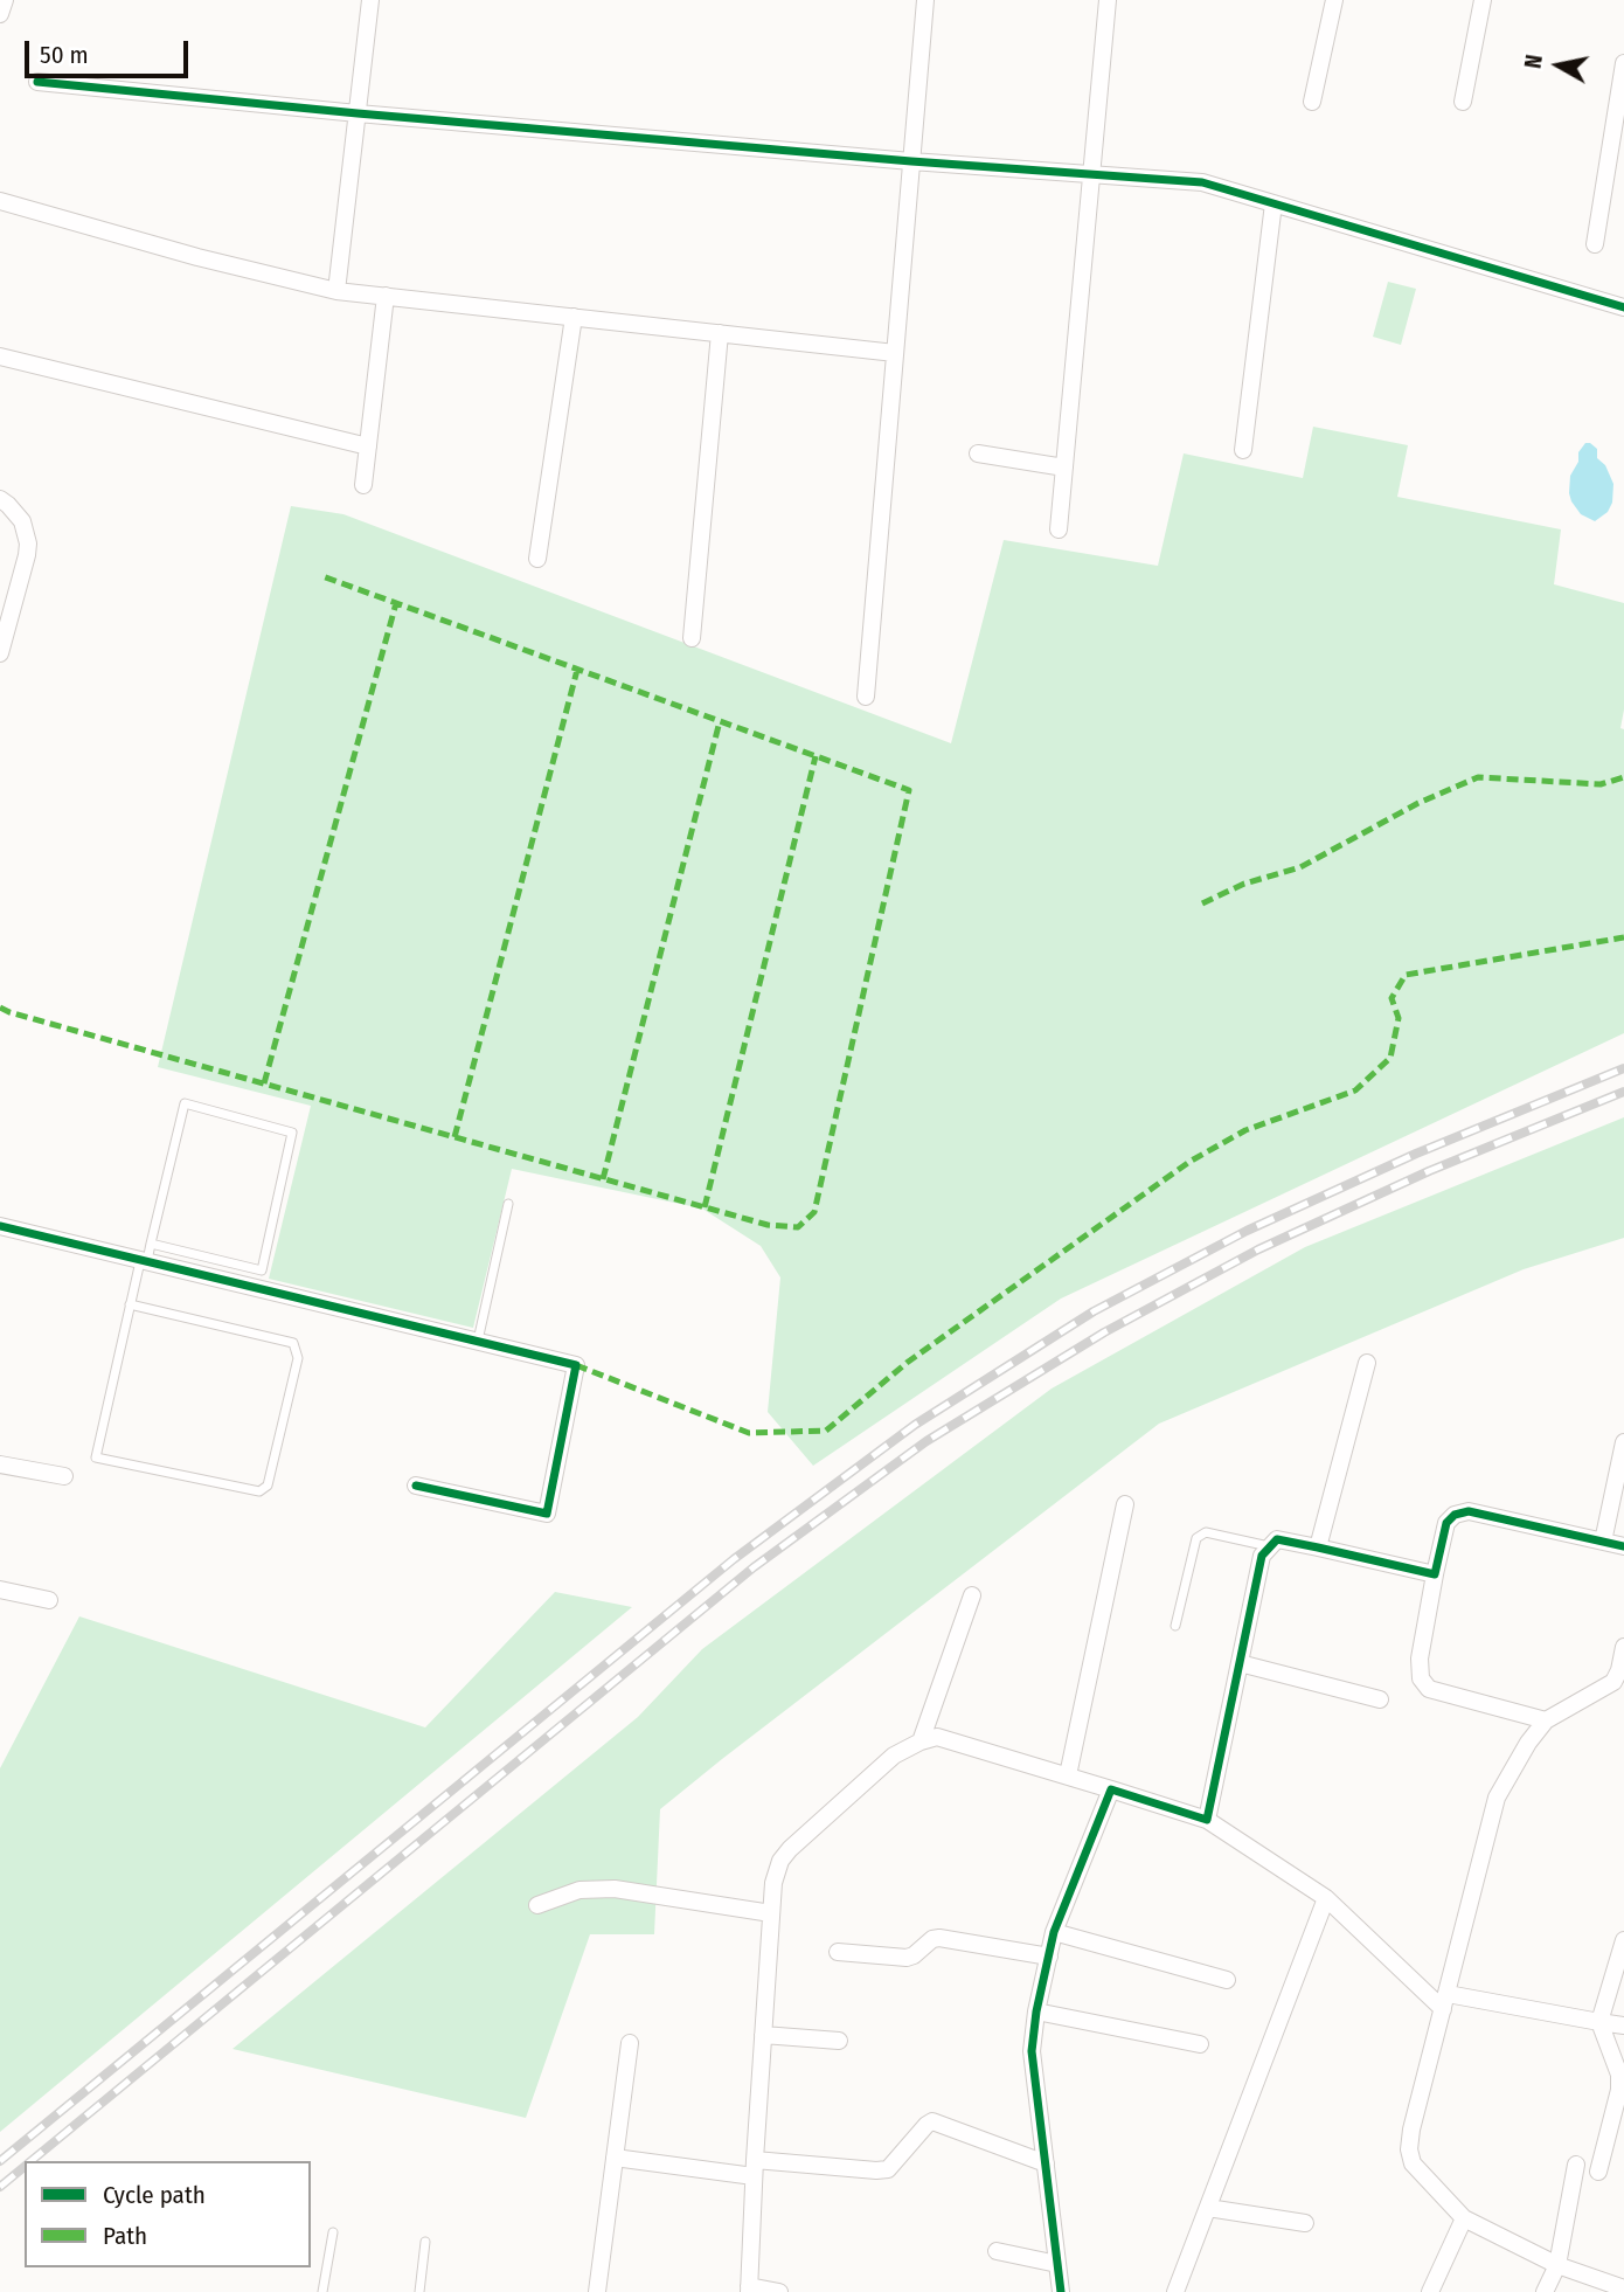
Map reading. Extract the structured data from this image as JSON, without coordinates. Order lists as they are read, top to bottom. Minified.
{"legend":["Cycle path","Path"],"scale_bar":"50 m","north":"left"}
